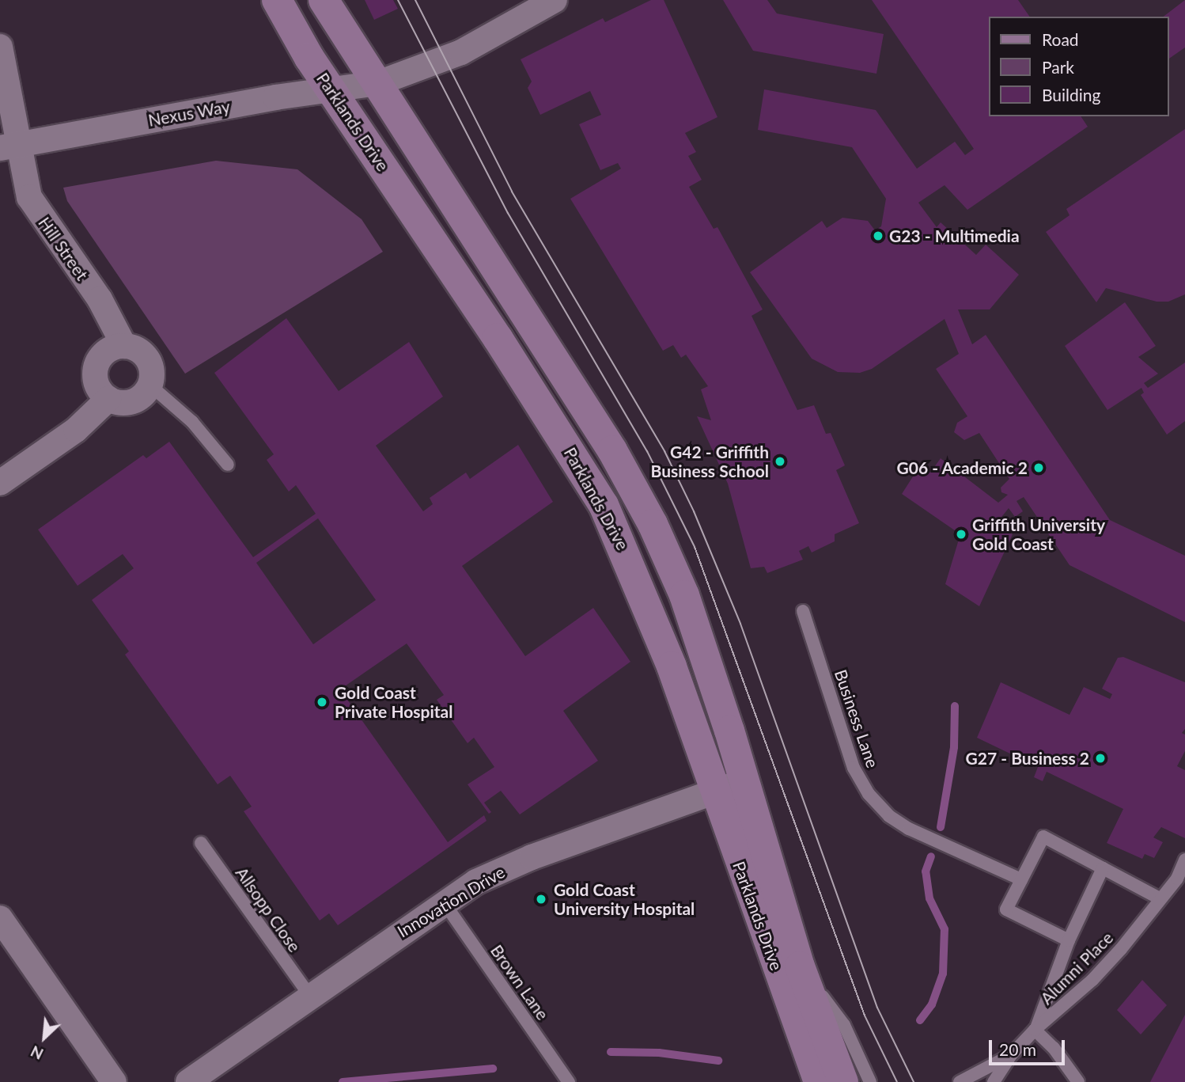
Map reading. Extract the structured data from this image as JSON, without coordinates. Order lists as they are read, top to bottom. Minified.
{"streets":{"street":["Nexus Way","Parklands Drive","Hill Street","Innovation Drive"],"lane":["Business Lane","Allsopp Close","Alumni Place","Brown Lane"]},"crossings":[["Nexus Way","Parklands Drive"],["Nexus Way","Hill Street"],["Parklands Drive","Innovation Drive"],["Innovation Drive","Allsopp Close"],["Innovation Drive","Brown Lane"]],"places":["G23 - Multimedia","G42 - Griffith Business School","G06 - Academic 2","Griffith University Gold Coast","Gold Coast Private Hospital","G27 - Business 2","Gold Coast University Hospital"],"legend":["Road","Park","Building"],"scale_bar":"20 m","north":"bottom left"}
